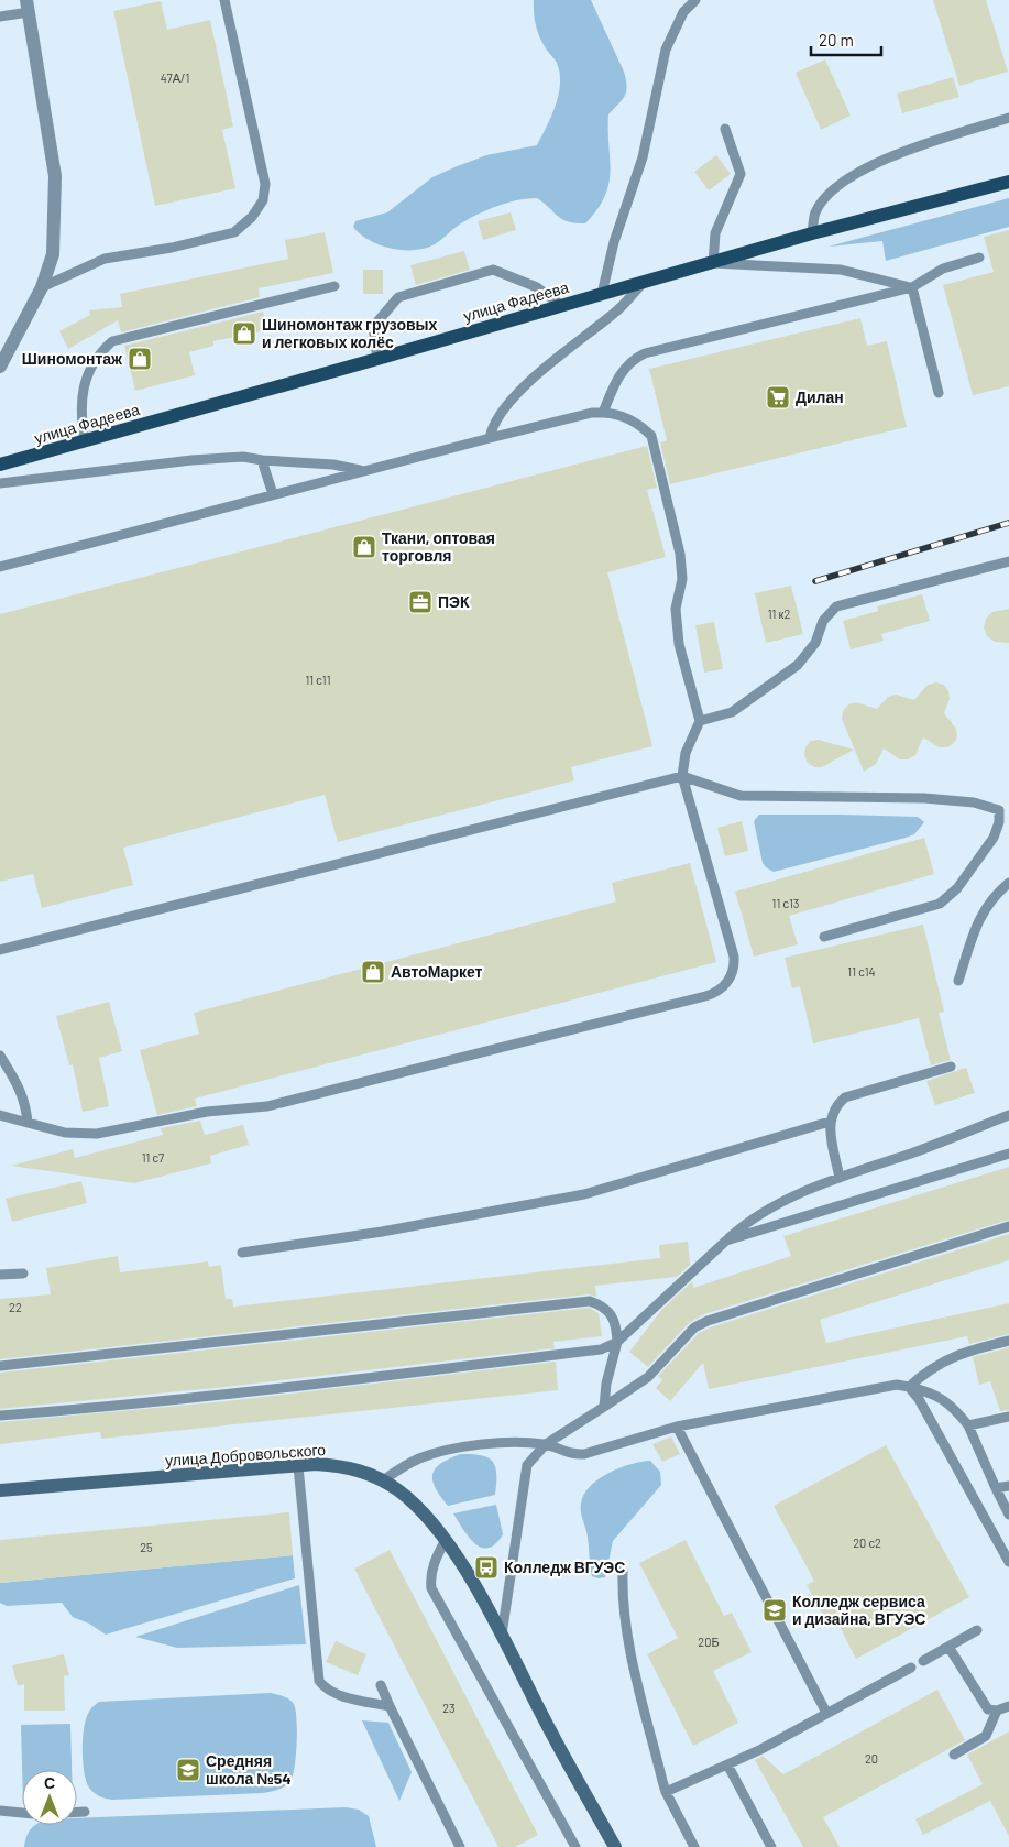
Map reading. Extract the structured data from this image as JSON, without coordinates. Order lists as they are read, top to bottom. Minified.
{"streets":{"main road":["улица Фадеева","улица Добровольского"]},"places":{"shop":["Шиномонтаж грузовых и легковых колёс","Шиномонтаж","Ткани, оптовая торговля","АвтоМаркет"],"supermarket":["Дилан"],"office":["ПЭК"],"bus stop":["Колледж ВГУЭС"],"school or university":["Колледж сервиса и дизайна, ВГУЭС","Средняя школа №54"]},"house_numbers":["47А/1","11 к2","11 с11","11 с13","11 с14","11 с7","22","20 с2","25","20Б","23","20"],"scale_bar":"20 m","north":"top"}
